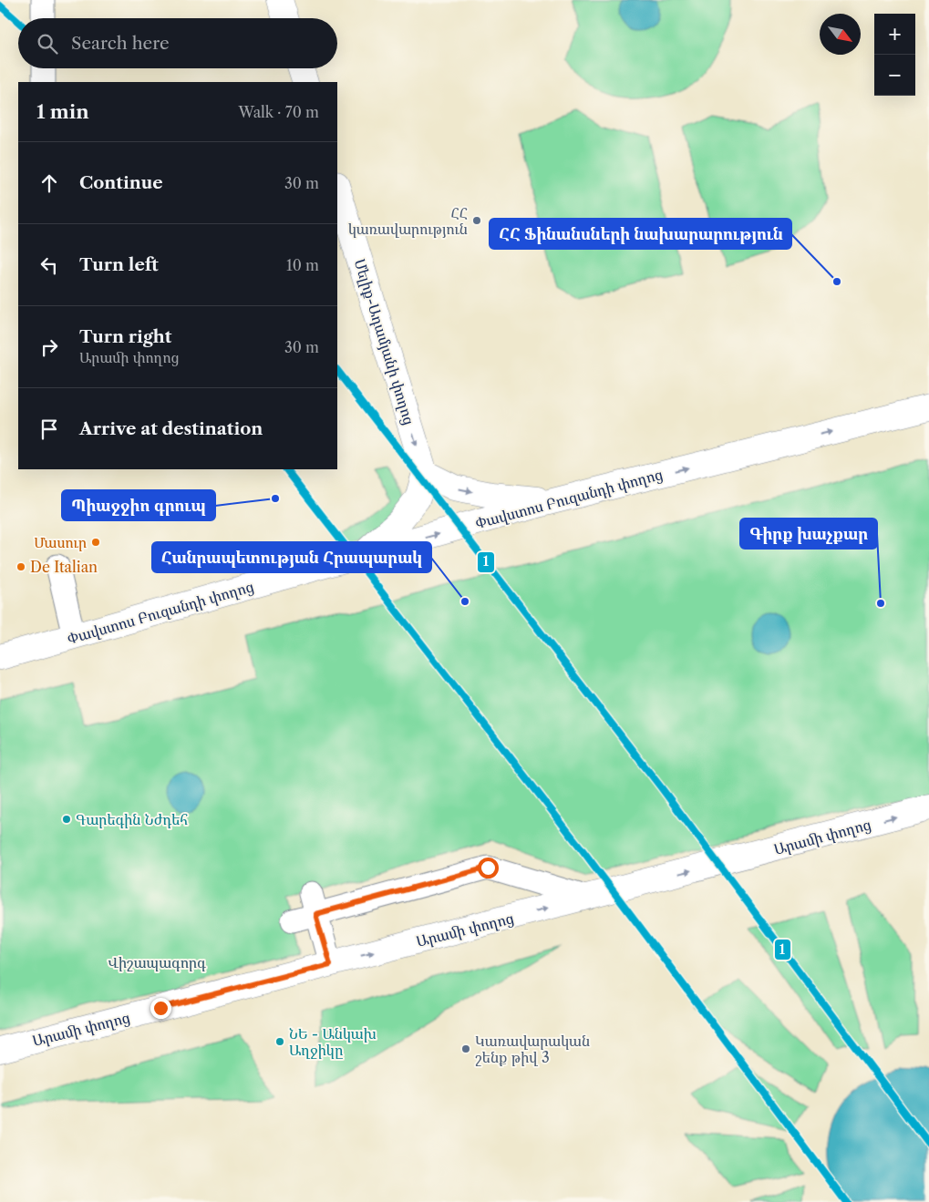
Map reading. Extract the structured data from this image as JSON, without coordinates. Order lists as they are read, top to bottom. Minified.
{"streets":{"street":["Մելիք-Ադամյանի փողոց","Փավստոս Բուզանդի փողոց","Արամի փողոց"]},"one_way":["Մելիք-Ադամյանի փողոց","Փավստոս Բուզանդի փողոց","Արամի փողոց"],"parks":["Վիշապագորգ"],"places":["ՀՀ կառավարություն","ՀՀ Ֆինանսների նախարարություն","Պիաջջիո գրուպ","Մասուր","De Italian","Հանրապետության Հրապարակ","Գիրք խաչքար","Գարեգին Նժդեհ","ՆԵ - Անկախ Աղջիկը","Կառավարական շենք թիվ 3"],"lines":["metro line 1"],"north":"bottom right","page":{"map_buttons":["+","−"],"search":"Search here","heading":["1 min","Walk · 70 m"],"list":[["Continue","30 m"],["Turn left","10 m"],["Turn right","Արամի փողոց","30 m"],"Arrive at destination"]}}
